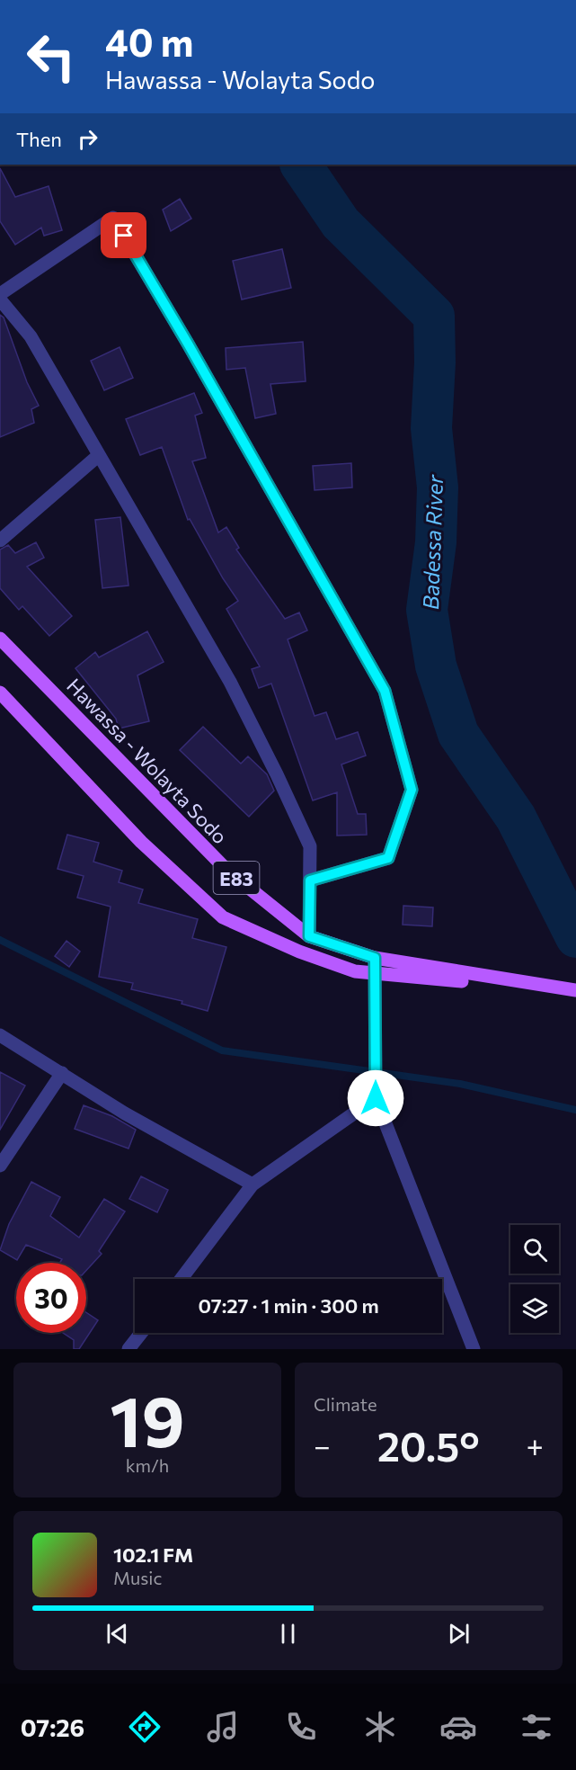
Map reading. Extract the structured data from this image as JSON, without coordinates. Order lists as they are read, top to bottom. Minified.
{"streets":{"main road":["Hawassa - Wolayta Sodo","E83"]},"water":["Badessa River"],"page":{"turn":["40 m","Hawassa - Wolayta Sodo"],"then":"Then","limit":"30","trip":"07:27 · 1 min · 300 m","tile":[["19","km/h"],"Climate"],"heat":["−","20.5°","+"],"song":["102.1 FM","Music"],"tabs":"07:26"}}
